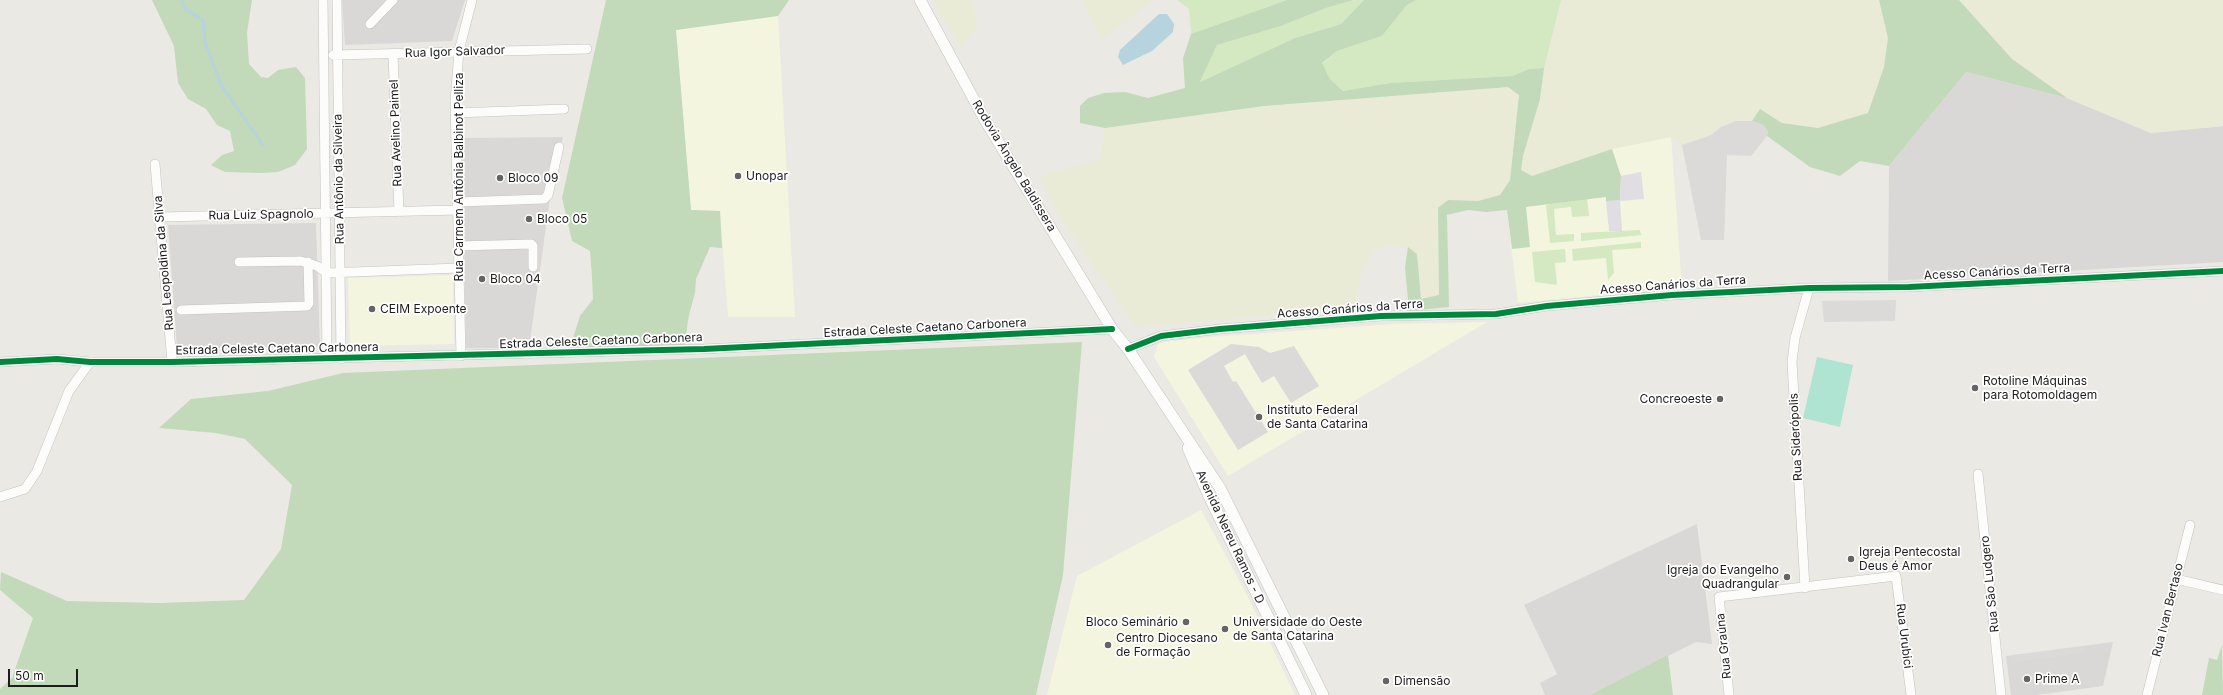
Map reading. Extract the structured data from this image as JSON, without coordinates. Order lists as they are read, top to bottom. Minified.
{"streets":{"street":["Rua Igor Salvador","Rua Avelino Paimel","Rodovia Ângelo Baldissera","Rua Carmem Antônia Balbinot Pelliza","Rua Antônio da Silveira","Rua Luiz Spagnolo","Rua Leopoldina da Silva","Acesso Canários da Terra","Estrada Celeste Caetano Carbonera","Rua Siderópolis","Avenida Nereu Ramos - D","Rua São Ludgero","Rua Ivan Bertaso","Rua Urubici","Rua Graúna"]},"crossings":[["Rua Igor Salvador","Rua Avelino Paimel"],["Rua Igor Salvador","Rua Carmem Antônia Balbinot Pelliza"],["Rua Igor Salvador","Rua Antônio da Silveira"],["Rua Avelino Paimel","Rua Luiz Spagnolo"],["Rodovia Ângelo Baldissera","Estrada Celeste Caetano Carbonera"],["Rodovia Ângelo Baldissera","Avenida Nereu Ramos - D"],["Rua Carmem Antônia Balbinot Pelliza","Rua Luiz Spagnolo"],["Rua Carmem Antônia Balbinot Pelliza","Estrada Celeste Caetano Carbonera"],["Rua Antônio da Silveira","Rua Luiz Spagnolo"],["Rua Antônio da Silveira","Estrada Celeste Caetano Carbonera"],["Rua Luiz Spagnolo","Rua Leopoldina da Silva"],["Rua Leopoldina da Silva","Estrada Celeste Caetano Carbonera"],["Acesso Canários da Terra","Rua Siderópolis"],["Acesso Canários da Terra","Avenida Nereu Ramos - D"],["Estrada Celeste Caetano Carbonera","Avenida Nereu Ramos - D"],["Rua Siderópolis","Rua Urubici"],["Rua Siderópolis","Rua Graúna"],["Rua Urubici","Rua Graúna"]],"places":["Unopar","Bloco 09","Bloco 05","Bloco 04","CEIM Expoente","Rotoline Máquinas para Rotomoldagem","Concreoeste","Instituto Federal de Santa Catarina","Igreja Pentecostal Deus é Amor","Igreja do Evangelho Quadrangular","Bloco Seminário","Universidade do Oeste de Santa Catarina","Centro Diocesano de Formação","Prime A","Dimensão"],"scale_bar":"50 m"}
